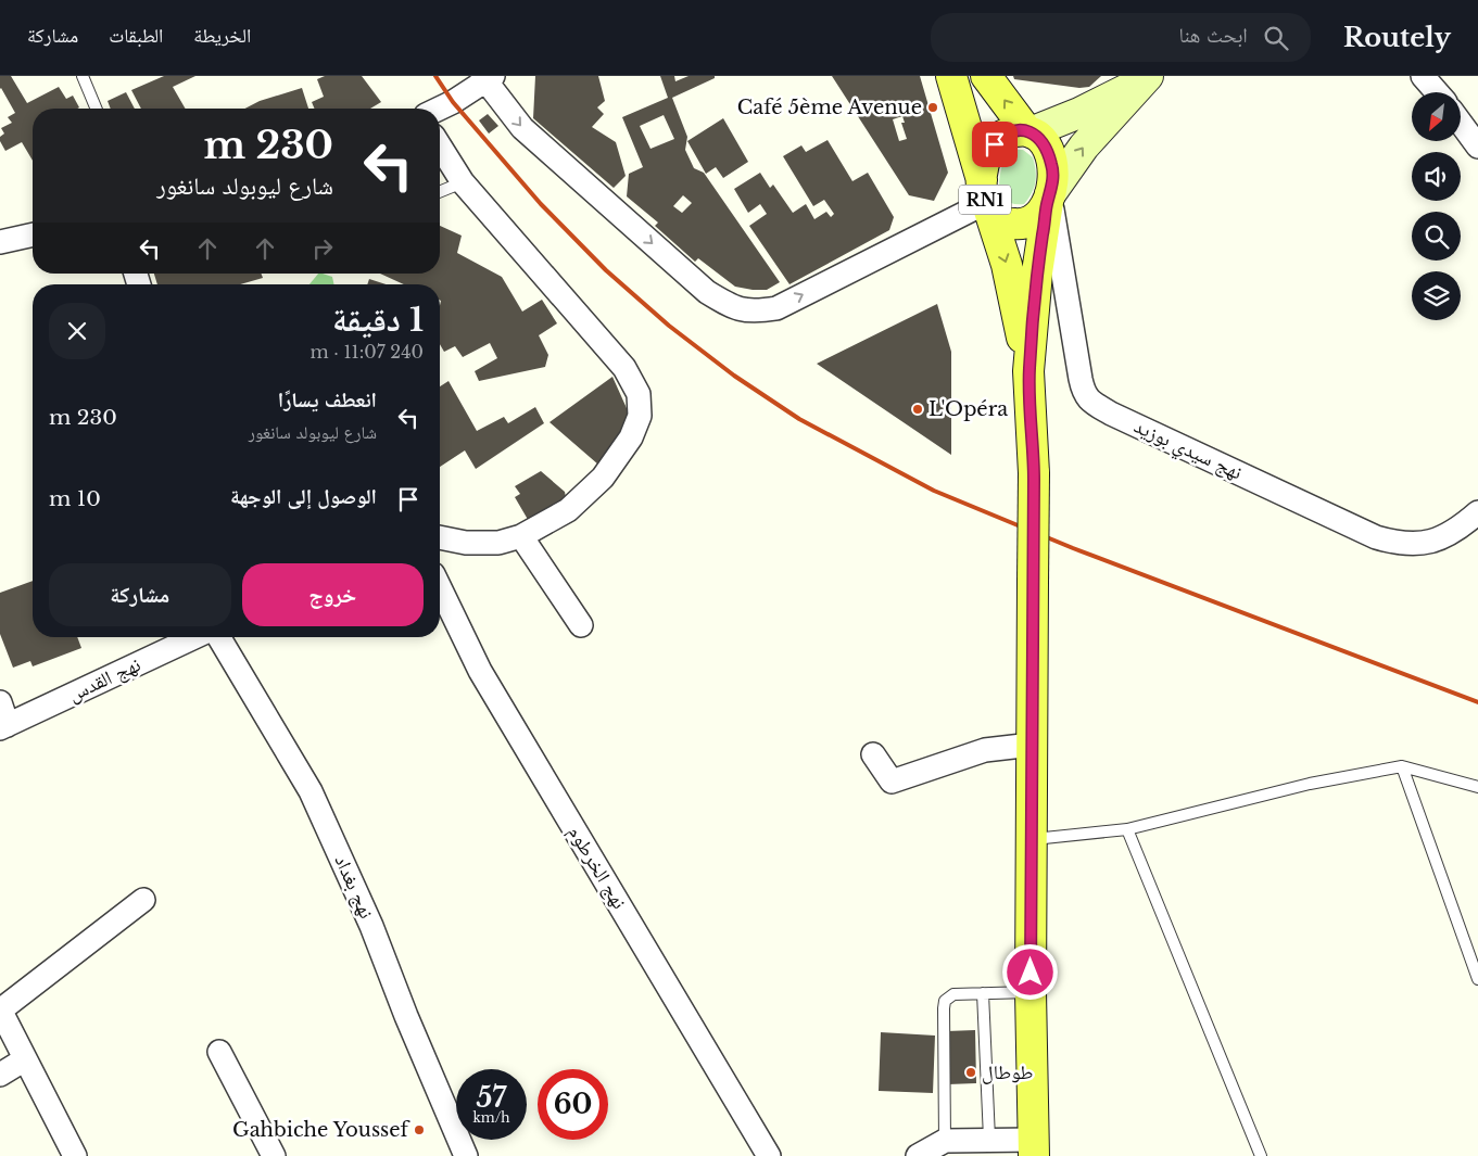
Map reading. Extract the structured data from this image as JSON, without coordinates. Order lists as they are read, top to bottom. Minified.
{"streets":{"main road":["RN1"],"street":["نهج سيدي بوزيد","نهج القدس","نهج الخرطوم","نهج بغداد"]},"crossings":[["RN1","نهج سيدي بوزيد"]],"places":["Café 5ème Avenue","L'Opéra","طوطال","Gahbiche Youssef"],"north":"bottom left","page":{"header":"Routely","search":"ابحث هنا","nav":["الخريطة","الطبقات","مشاركة"],"turn":["230 m","شارع ليوبولد سانغور"],"heading":["1 دقيقة","240 m · 11:07"],"list":[{"name":"انعطف يسارًا","note":"شارع ليوبولد سانغور","value":"230 m"},{"name":"الوصول إلى الوجهة","value":"10 m"}],"buttons":["خروج","مشاركة"],"speed":"57 km/h","limit":"60"}}
